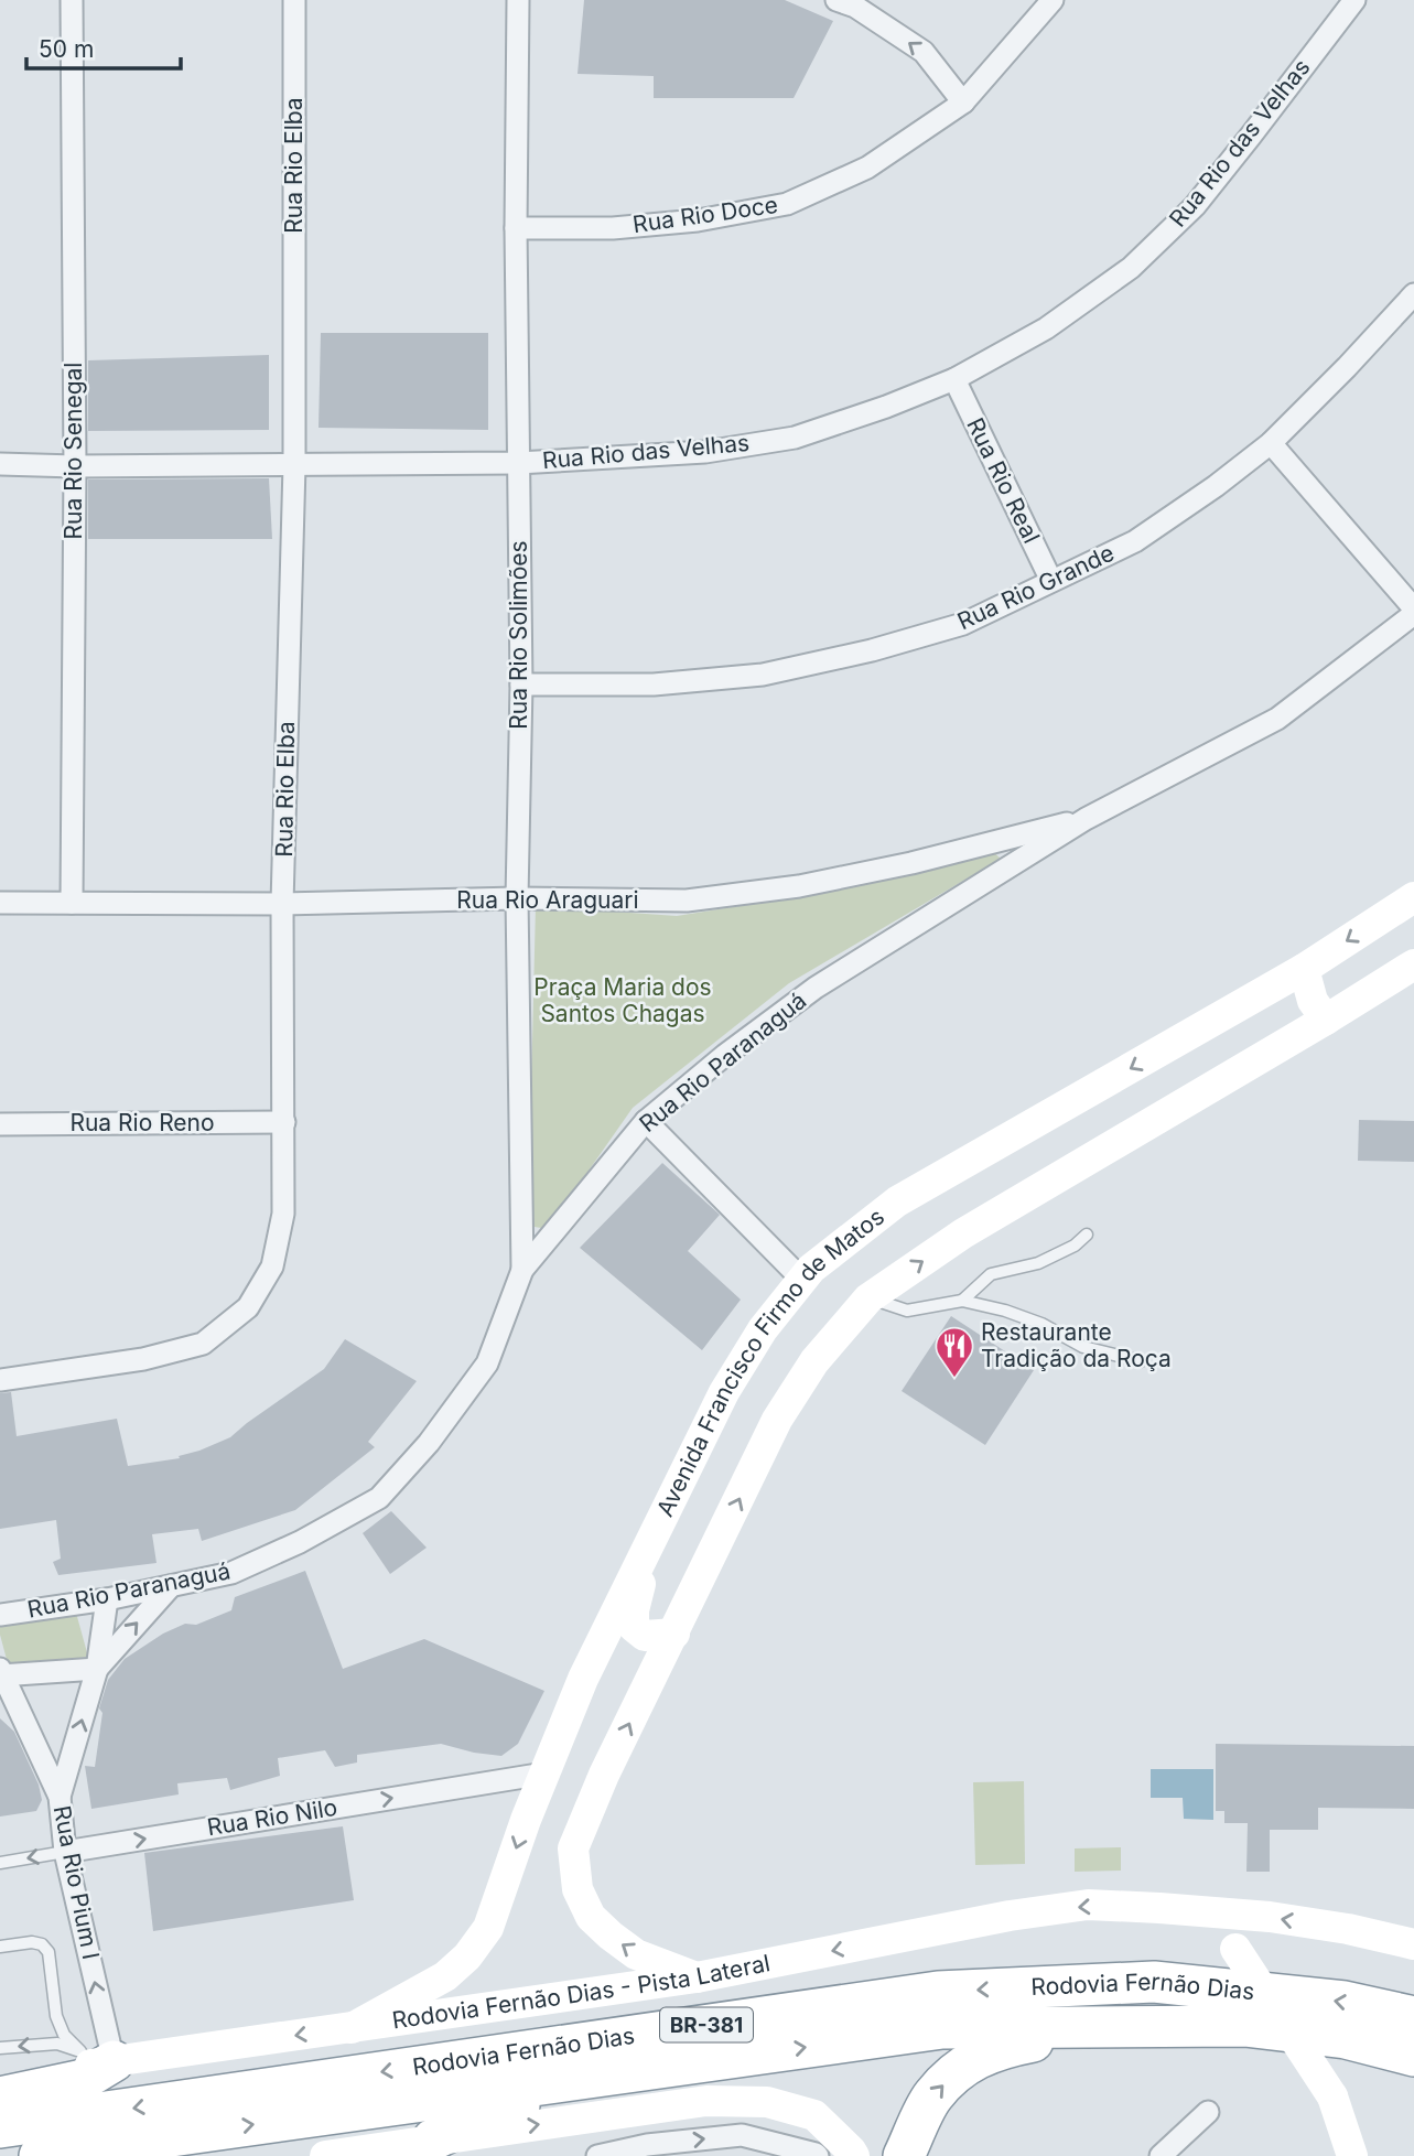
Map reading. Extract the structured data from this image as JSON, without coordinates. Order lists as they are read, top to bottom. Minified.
{"streets":{"highway":["Rodovia Fernão Dias","BR-381"],"street":["Rua Rio das Velhas","Rua Rio Elba","Rua Rio Doce","Rua Rio Senegal","Rua Rio Real","Rua Rio Grande","Rua Rio Solimões","Rua Rio Araguari","Rua Rio Paranaguá","Rua Rio Reno","Avenida Francisco Firmo de Matos","Rua Rio Nilo","Rua Rio Pium I","Rodovia Fernão Dias - Pista Lateral"]},"crossings":[["Rua Rio das Velhas","Rua Rio Elba"],["Rua Rio das Velhas","Rua Rio Senegal"],["Rua Rio das Velhas","Rua Rio Real"],["Rua Rio das Velhas","Rua Rio Solimões"],["Rua Rio Elba","Rua Rio Araguari"],["Rua Rio Elba","Rua Rio Reno"],["Rua Rio Doce","Rua Rio Solimões"],["Rua Rio Senegal","Rua Rio Araguari"],["Rua Rio Real","Rua Rio Grande"],["Rua Rio Grande","Rua Rio Solimões"],["Rua Rio Solimões","Rua Rio Araguari"],["Rua Rio Solimões","Rua Rio Paranaguá"],["Rua Rio Araguari","Rua Rio Paranaguá"],["Avenida Francisco Firmo de Matos","Rua Rio Nilo"],["Avenida Francisco Firmo de Matos","Rodovia Fernão Dias - Pista Lateral"],["Rua Rio Nilo","Rua Rio Pium I"],["Rua Rio Pium I","Rodovia Fernão Dias - Pista Lateral"],["Rodovia Fernão Dias - Pista Lateral","BR-381"]],"one_way":["Rua Rio Pium I"],"parks":["Praça Maria dos Santos Chagas"],"places":{"restaurant":["Restaurante Tradição da Roça"]},"scale_bar":"50 m"}
